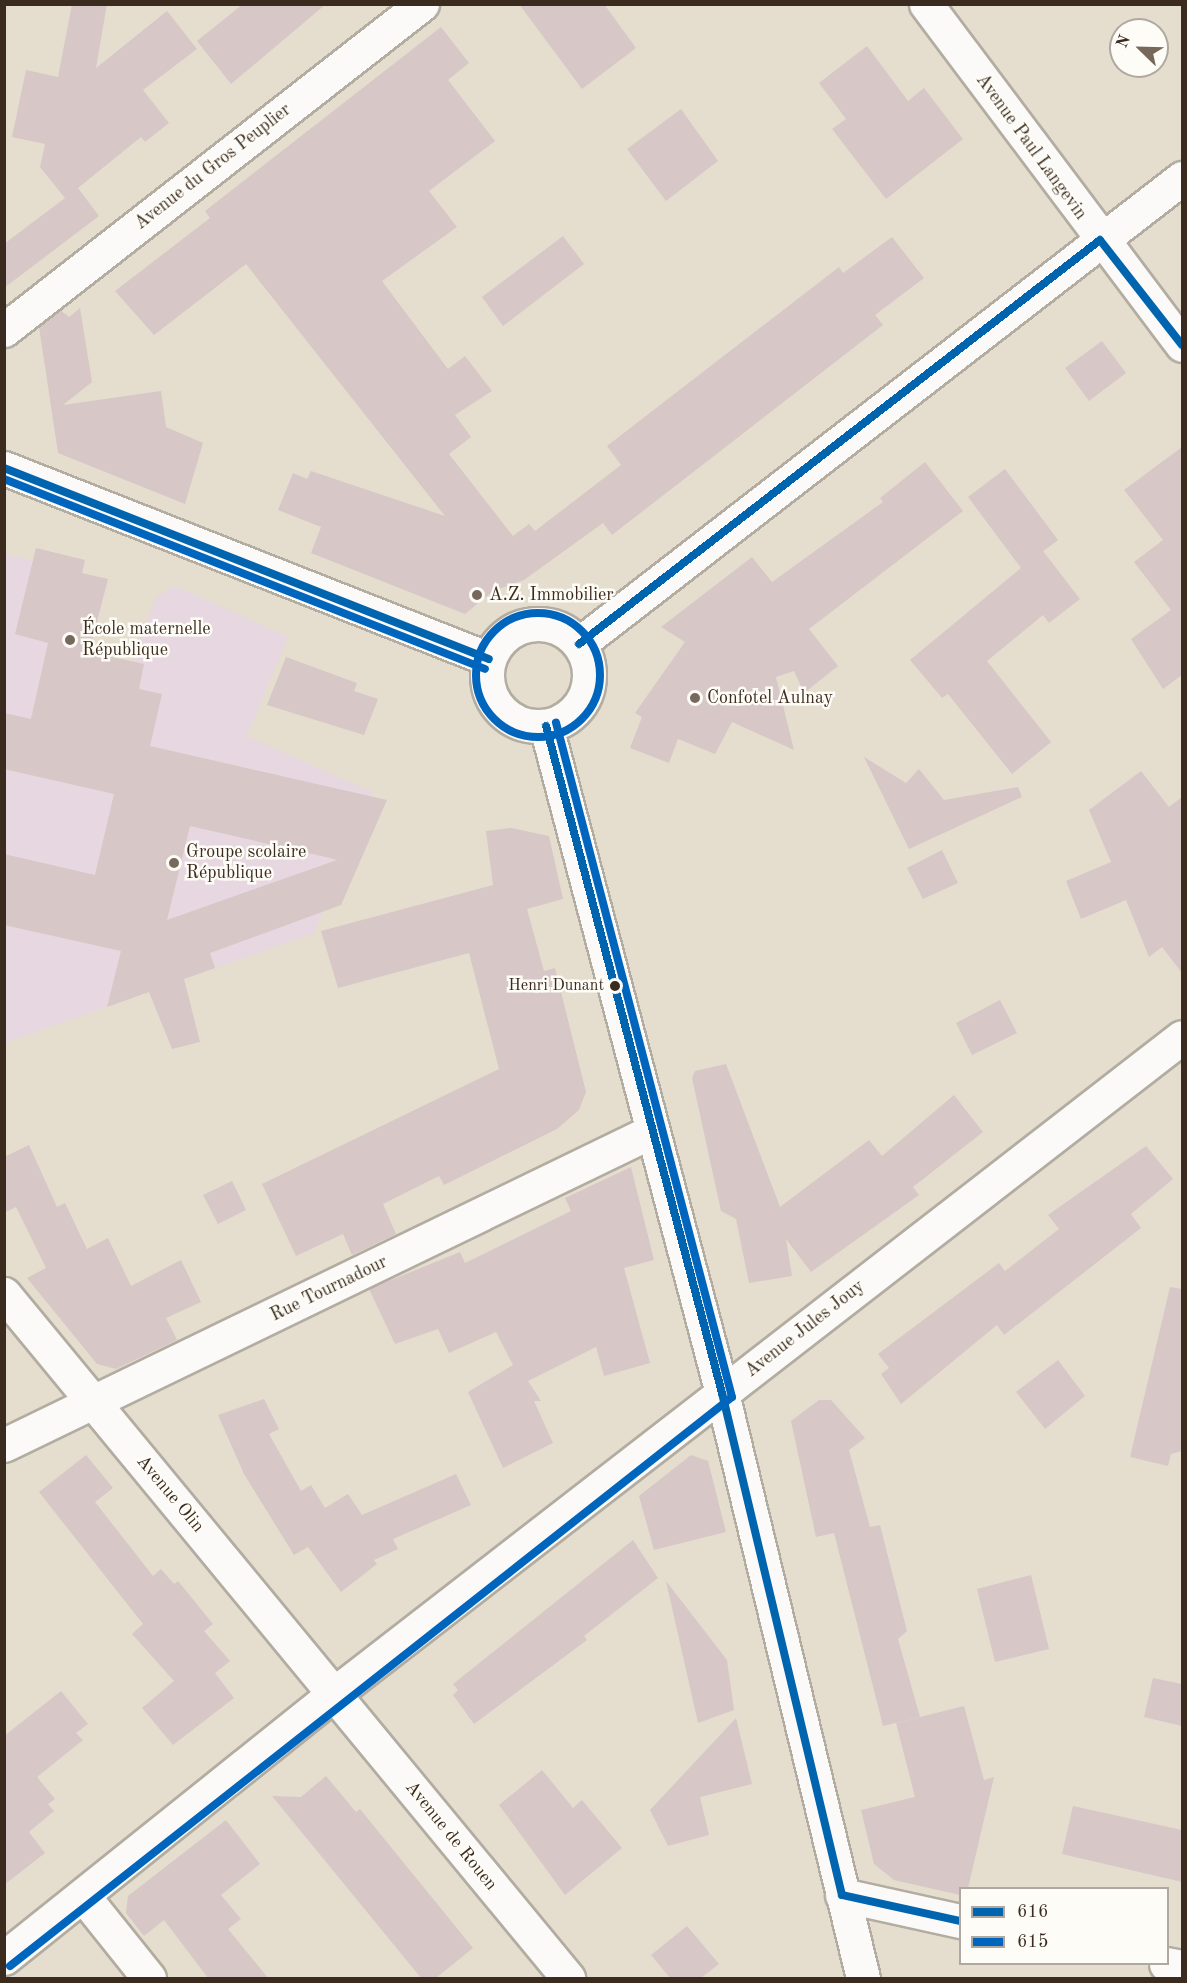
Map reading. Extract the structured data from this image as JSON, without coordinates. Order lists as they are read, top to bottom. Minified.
{"streets":{"street":["Avenue Paul Langevin","Avenue du Gros Peuplier","Rue Tournadour","Avenue Jules Jouy","Avenue Olin","Avenue de Rouen"]},"crossings":[["Rue Tournadour","Avenue Olin"],["Avenue Jules Jouy","Avenue Olin"],["Avenue Jules Jouy","Avenue de Rouen"],["Avenue Olin","Avenue de Rouen"]],"places":["A.Z. Immobilier","École maternelle République","Confotel Aulnay","Groupe scolaire République","Henri Dunant"],"lines":["transit line 616","transit line 615"],"legend":["616","615"],"north":"top left"}
